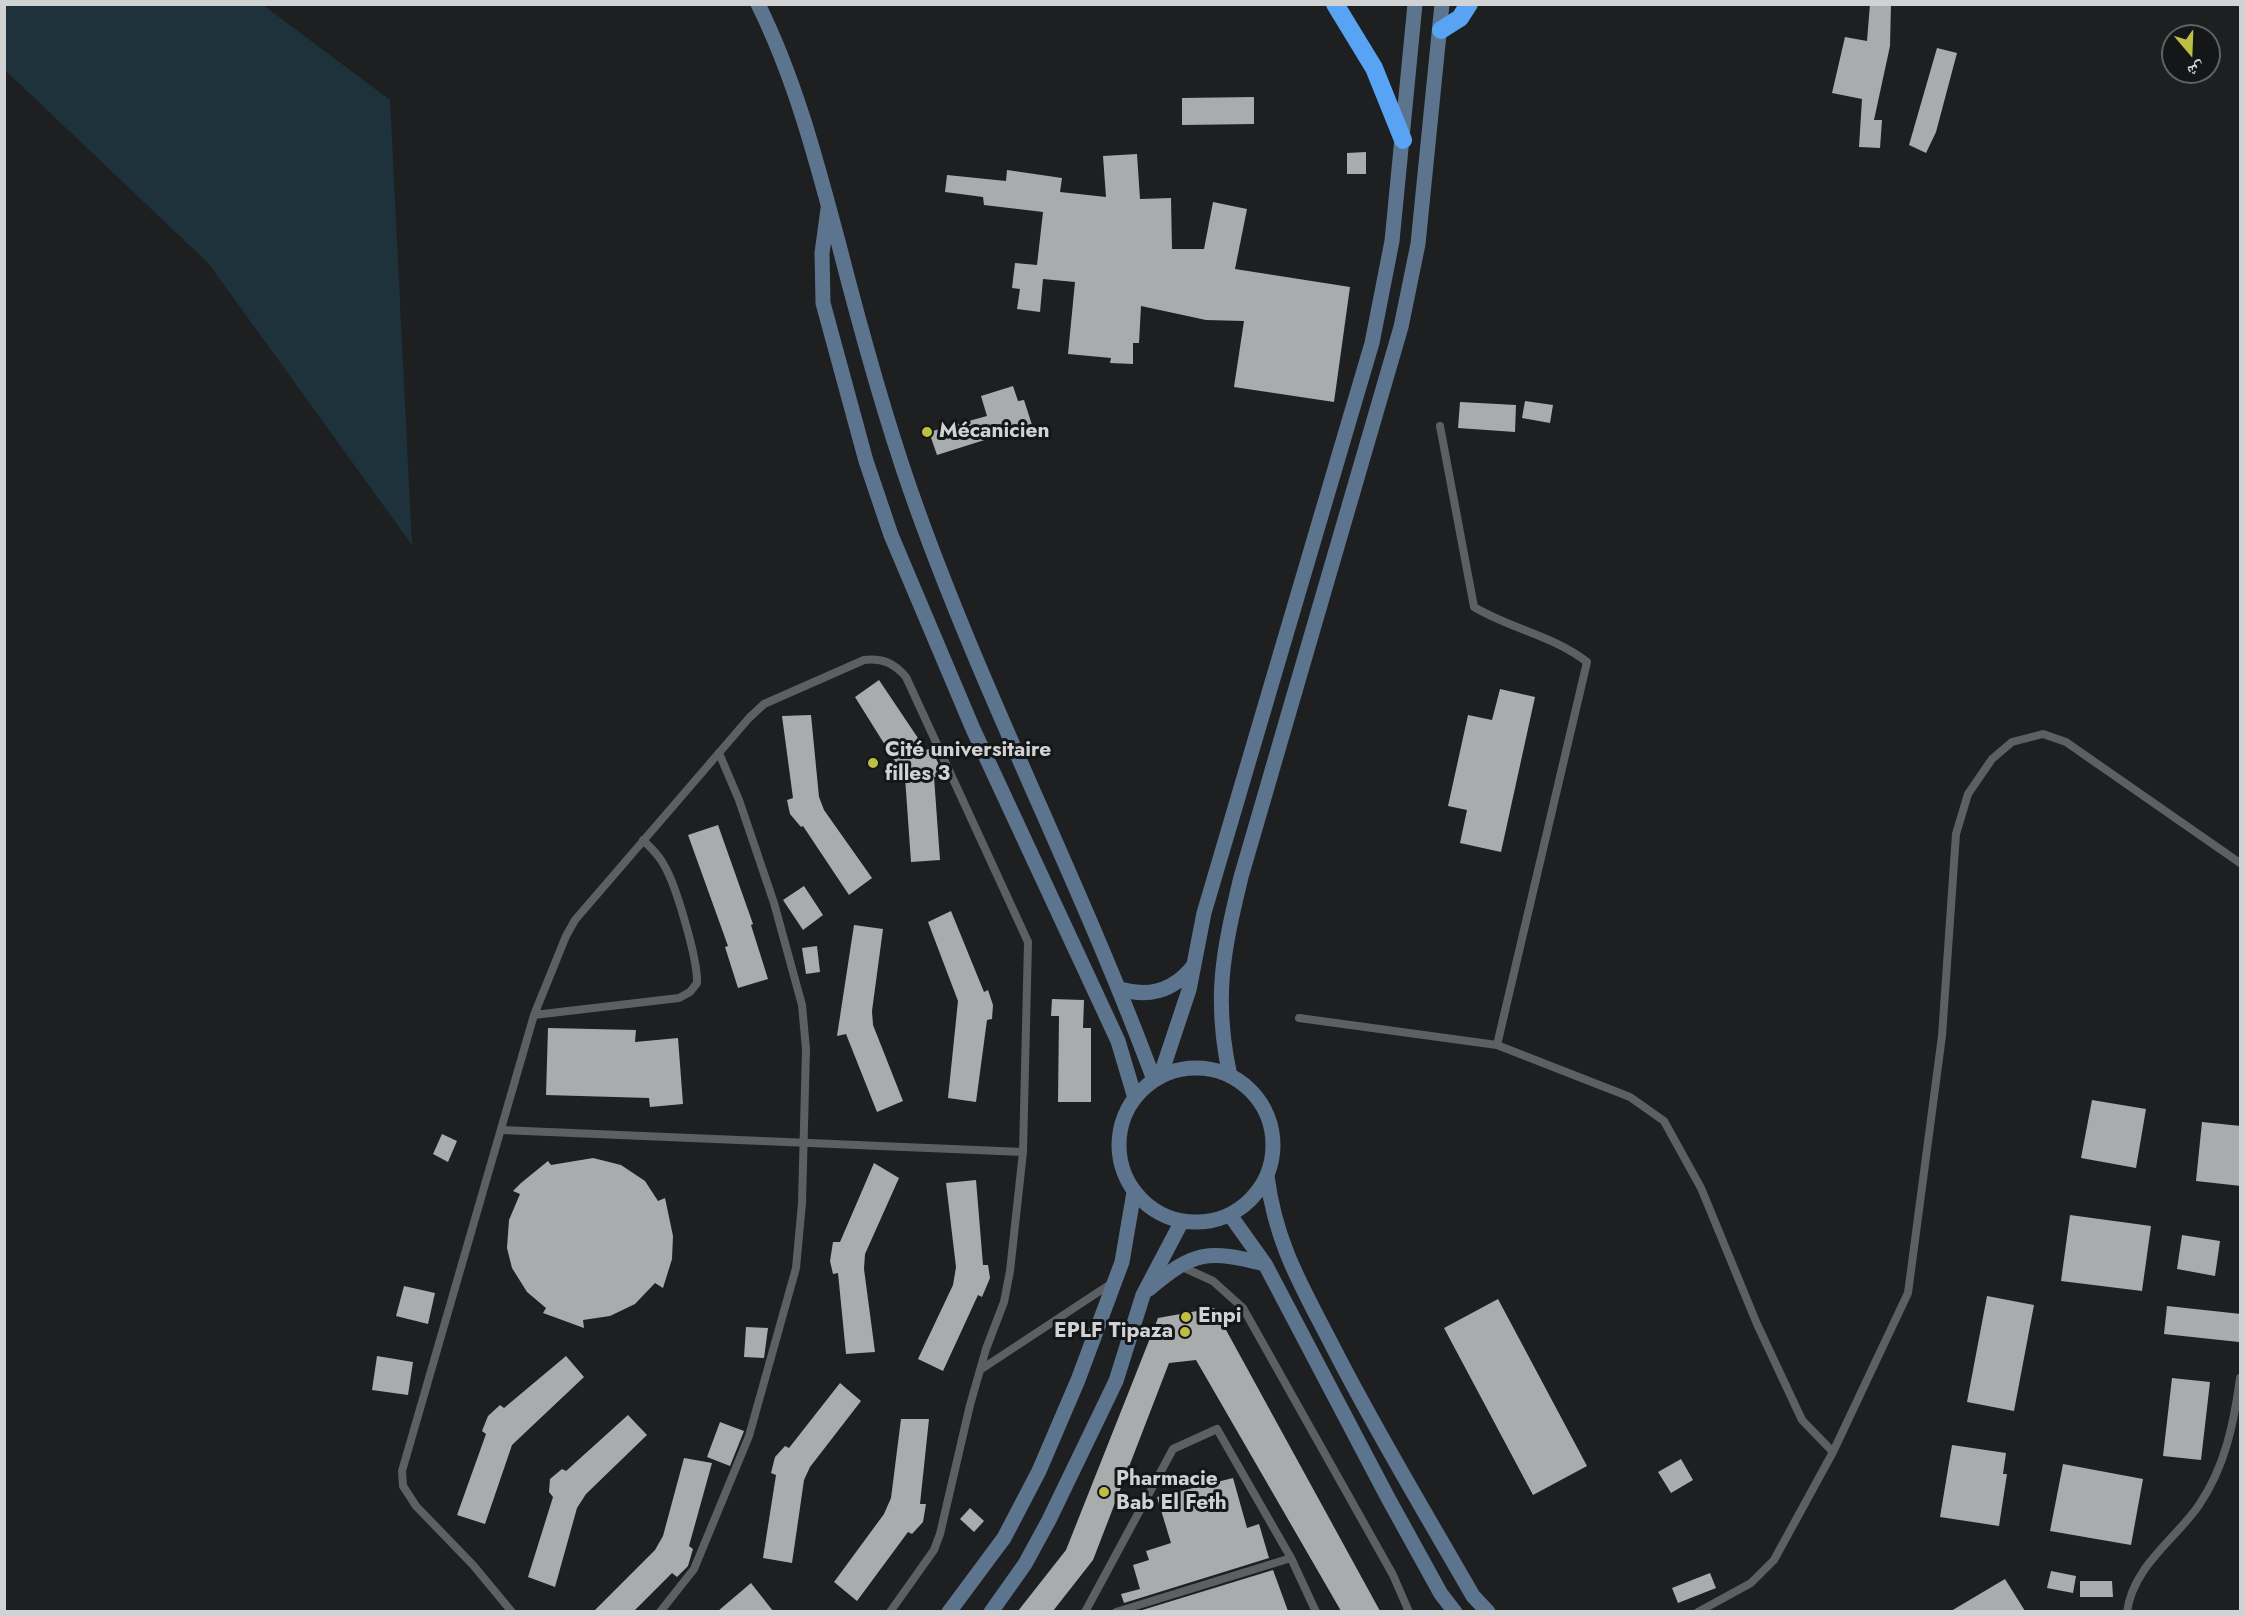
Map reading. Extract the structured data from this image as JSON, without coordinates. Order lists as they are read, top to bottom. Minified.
{"places":["Mécanicien","Cité universitaire filles 3","Enpi","EPLF Tipaza","Pharmacie Bab El Feth"],"north":"bottom"}
